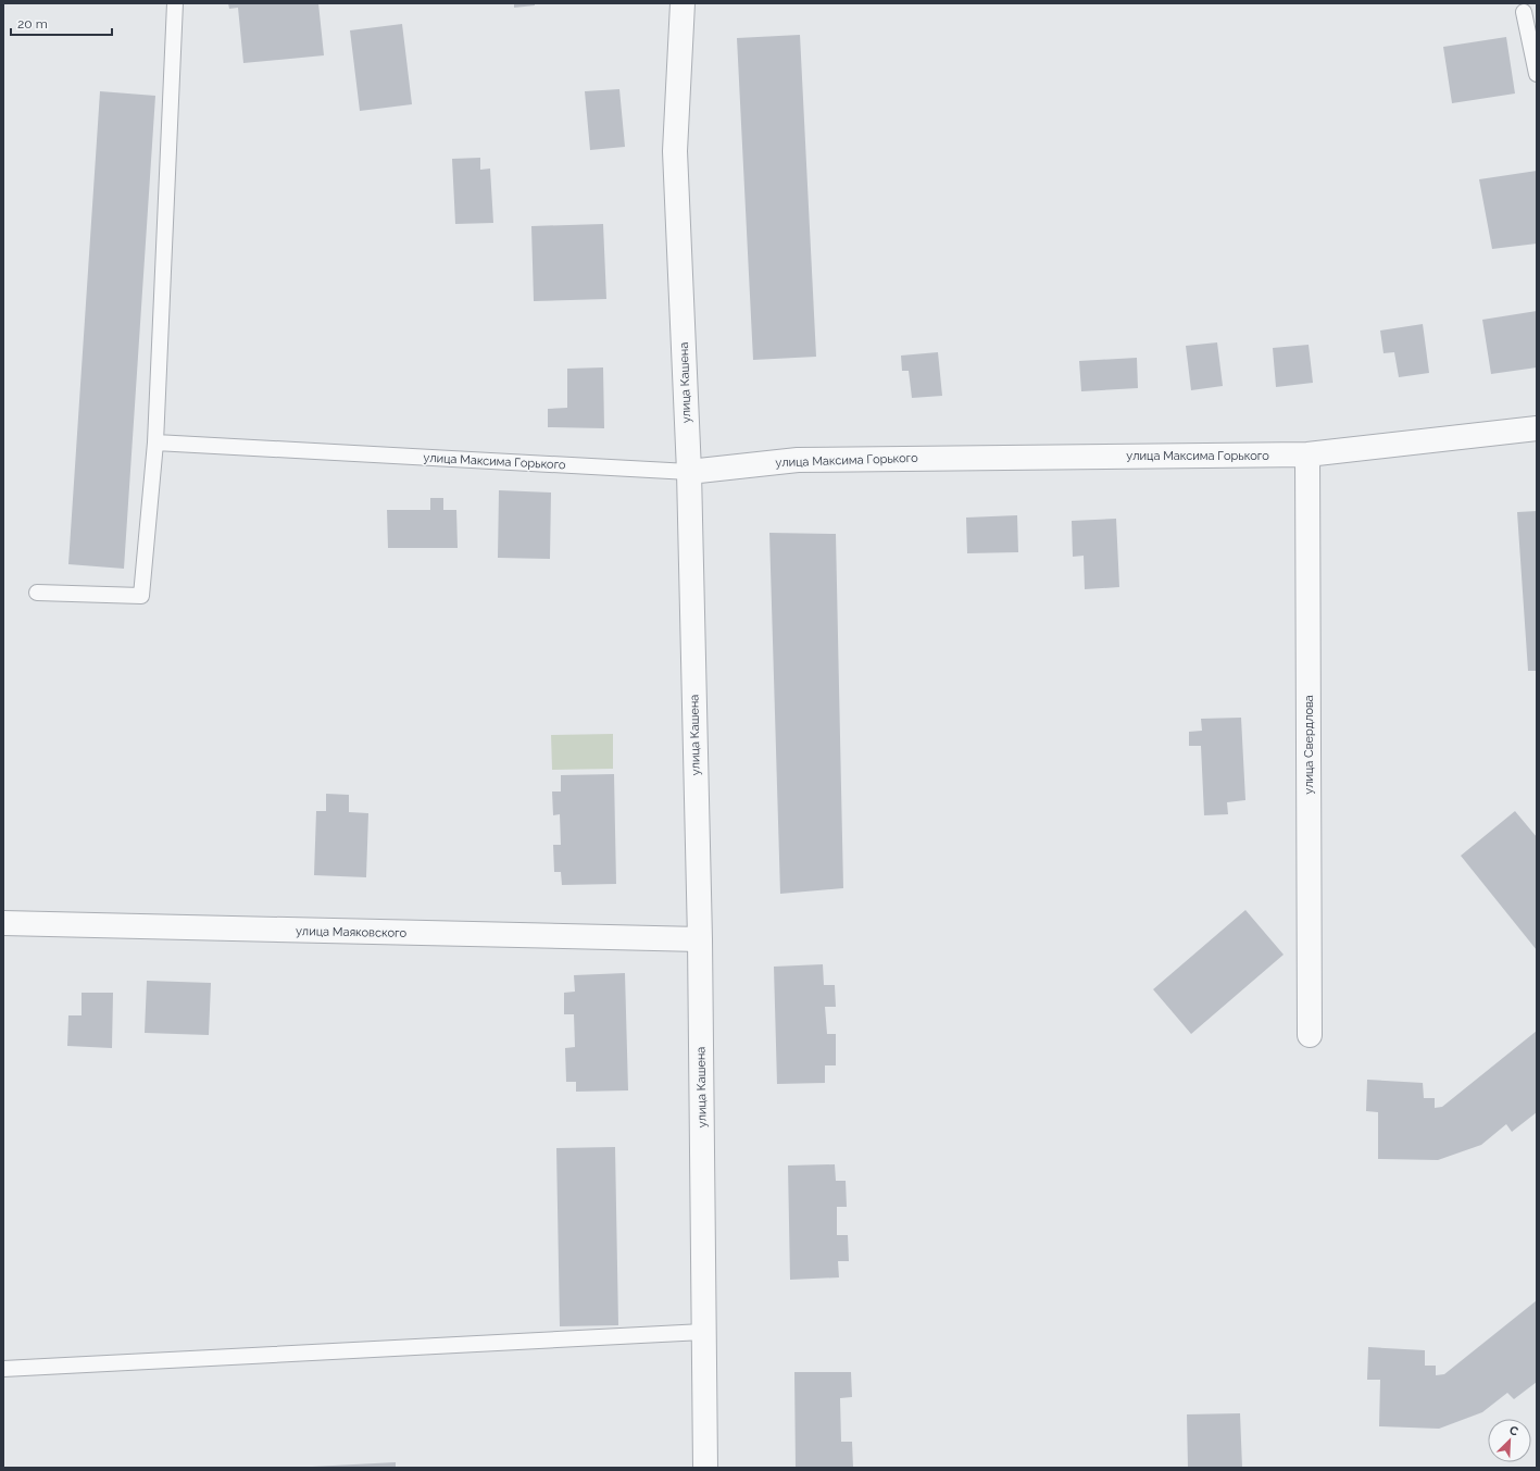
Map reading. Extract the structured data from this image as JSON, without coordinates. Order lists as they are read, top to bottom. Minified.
{"streets":{"street":["улица Кашена","улица Максима Горького","улица Свердлова","улица Маяковского"]},"crossings":[["улица Кашена","улица Максима Горького"],["улица Кашена","улица Маяковского"],["улица Максима Горького","улица Свердлова"]],"scale_bar":"20 m","north":"top right"}
